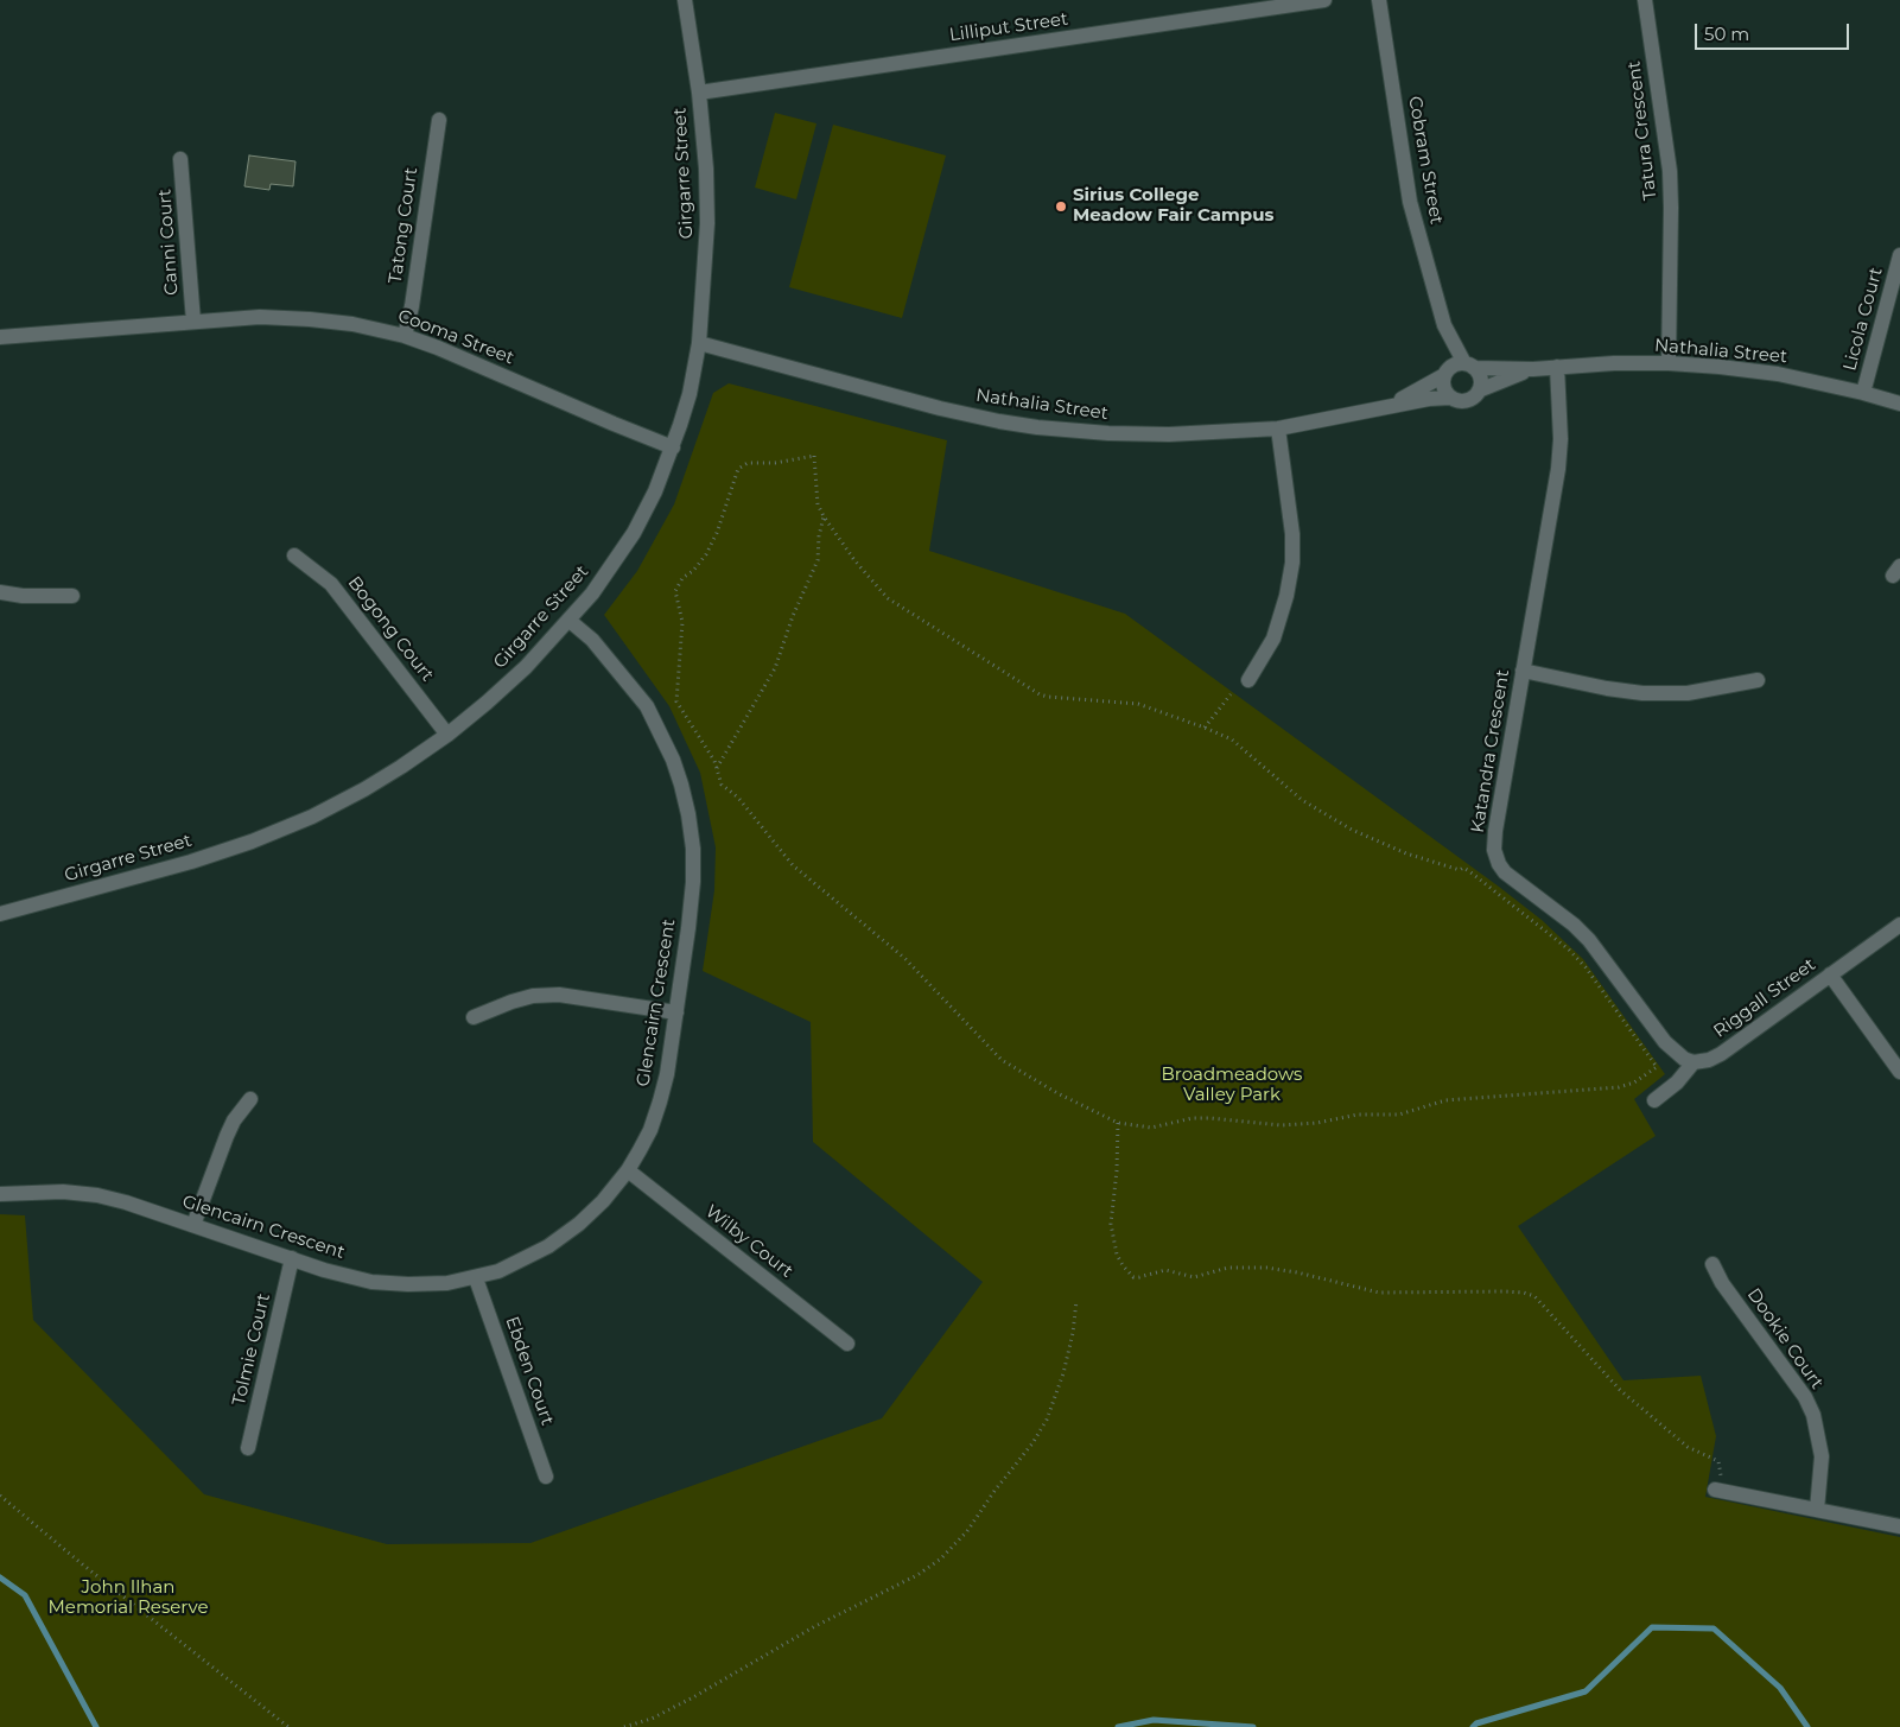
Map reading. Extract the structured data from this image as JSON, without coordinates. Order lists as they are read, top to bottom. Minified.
{"streets":{"street":["Lilliput Street","Tatura Crescent","Cobram Street","Girgarre Street","Tatong Court","Canni Court","Licola Court","Cooma Street","Nathalia Street","Bogong Court","Katandra Crescent","Riggall Street","Glencairn Crescent","Wilby Court","Dookie Court","Tolmie Court","Ebden Court"]},"crossings":[["Lilliput Street","Girgarre Street"],["Tatura Crescent","Nathalia Street"],["Cobram Street","Nathalia Street"],["Girgarre Street","Cooma Street"],["Girgarre Street","Nathalia Street"],["Girgarre Street","Bogong Court"],["Girgarre Street","Glencairn Crescent"],["Tatong Court","Cooma Street"],["Canni Court","Cooma Street"],["Licola Court","Nathalia Street"],["Nathalia Street","Katandra Crescent"],["Katandra Crescent","Riggall Street"],["Glencairn Crescent","Wilby Court"],["Glencairn Crescent","Tolmie Court"],["Glencairn Crescent","Ebden Court"]],"parks":["Broadmeadows Valley Park","John Ilhan Memorial Reserve"],"places":["Sirius College Meadow Fair Campus"],"scale_bar":"50 m"}
